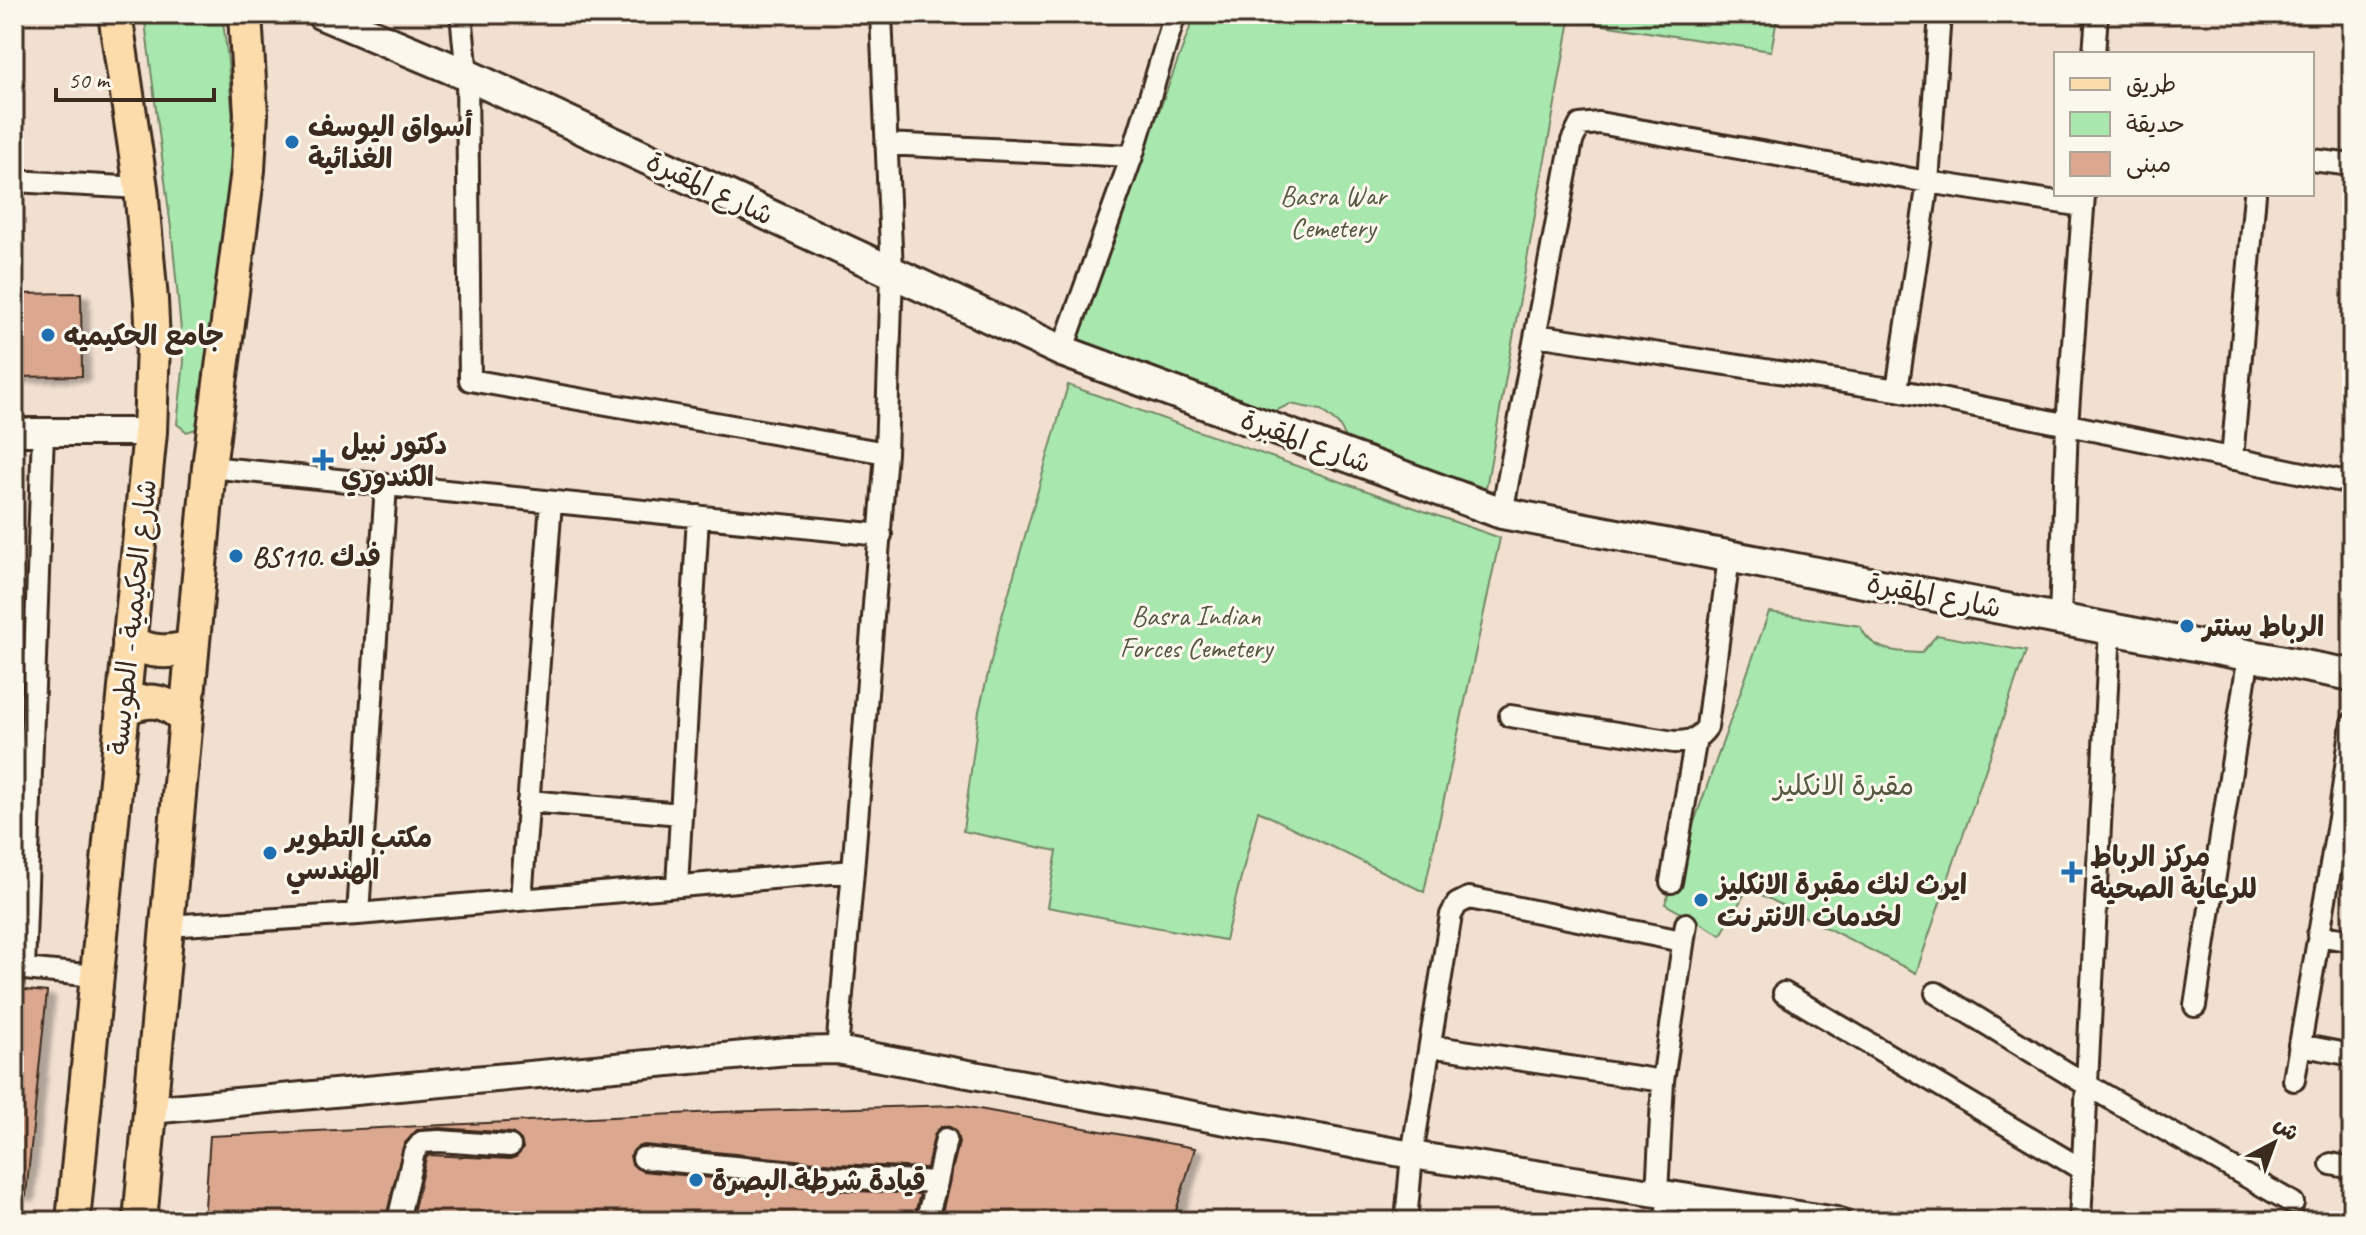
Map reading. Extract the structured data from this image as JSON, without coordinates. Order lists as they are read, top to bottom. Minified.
{"streets":{"main road":["شارع المقبرة","شارع الحكيمية - الطويسة"]},"parks":["Basra War Cemetery","Basra Indian Forces Cemetery","مقبرة الانكليز"],"places":{"other":["أسواق اليوسف الغذائية","جامع الحكيميه","BS110. فدك","الرباط سنتر","مكتب التطوير الهندسي","ايرث لنك مقبرة الانكليز لخدمات الانترنت","قيادة شرطة البصرة"],"health":["دكتور نبيل الكندوري","مركز الرباط للرعاية الصحية"]},"legend":["طريق","حديقة","مبنى"],"scale_bar":"50 m","north":"top right"}
